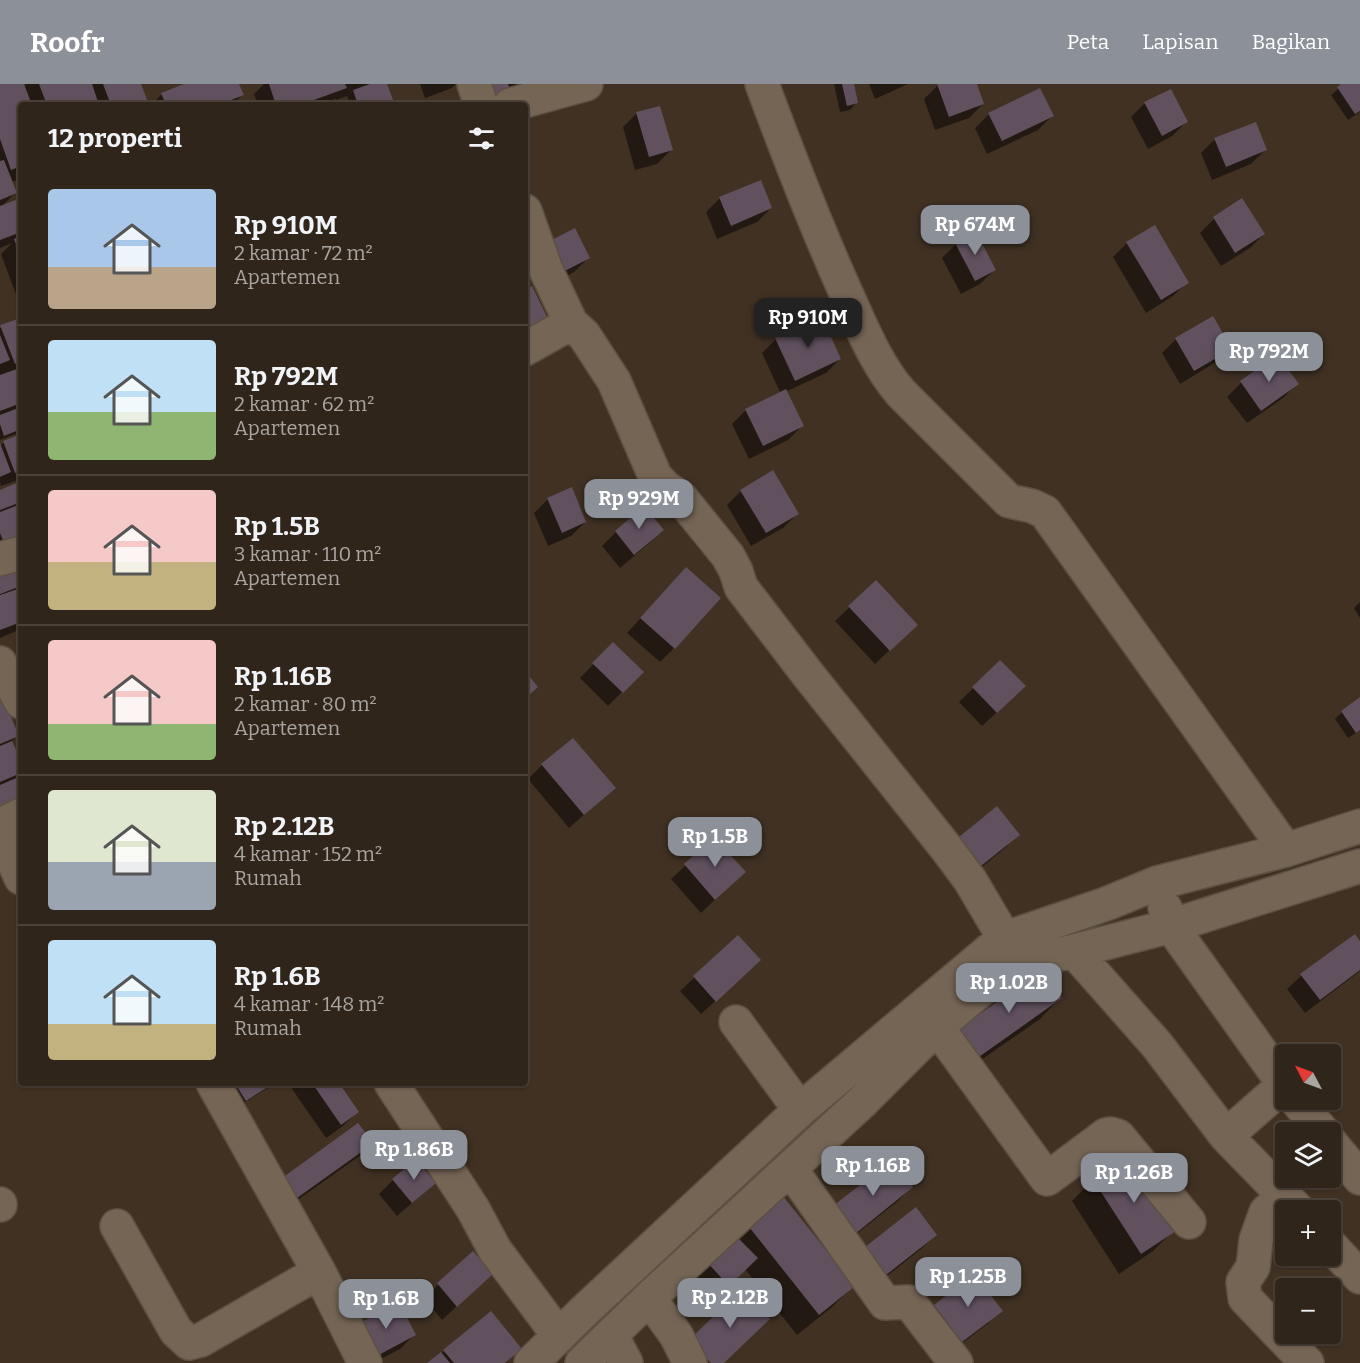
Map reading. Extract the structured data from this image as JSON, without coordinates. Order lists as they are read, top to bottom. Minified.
{"north":"top left","page":{"header":"Roofr","nav":["Peta","Lapisan","Bagikan"],"heading":"12 properti","list":[{"name":"Rp 910M","note":"2 kamar · 72 m² · Apartemen"},{"name":"Rp 792M","note":"2 kamar · 62 m² · Apartemen"},{"name":"Rp 1.5B","note":"3 kamar · 110 m² · Apartemen"},{"name":"Rp 1.16B","note":"2 kamar · 80 m² · Apartemen"},{"name":"Rp 2.12B","note":"4 kamar · 152 m² · Rumah"},{"name":"Rp 1.6B","note":"4 kamar · 148 m² · Rumah"}],"price":["Rp 674M","Rp 910M","Rp 792M","Rp 929M","Rp 1.5B","Rp 1.02B","Rp 1.86B","Rp 1.16B","Rp 1.26B","Rp 1.25B","Rp 2.12B","Rp 1.6B"],"map_buttons":["+","−"]}}
